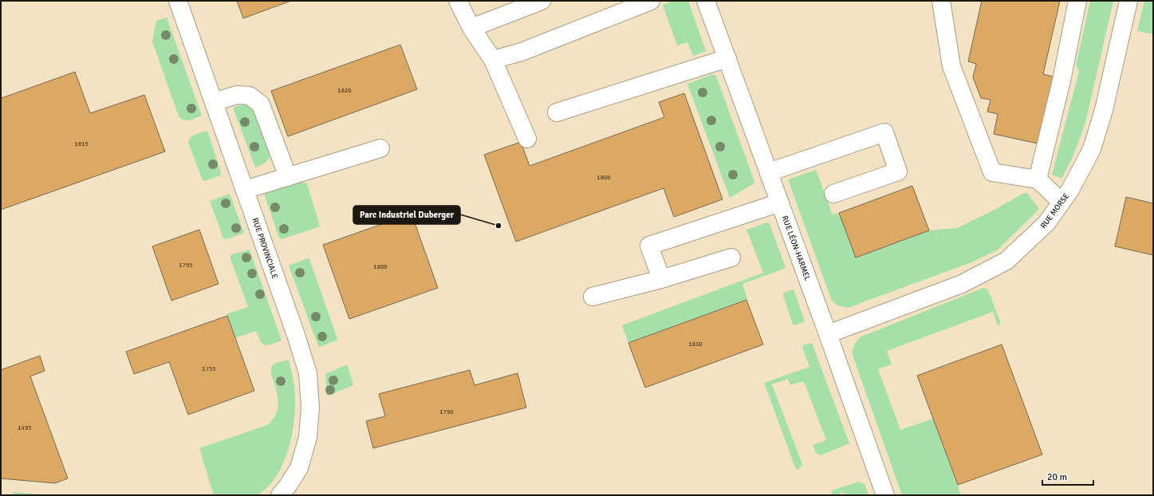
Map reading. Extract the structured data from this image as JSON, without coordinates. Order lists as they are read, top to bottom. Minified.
{"streets":{"street":["RUE MORSE","RUE PROVINCIALE","RUE LÉON-HARMEL"]},"crossings":[["RUE MORSE","RUE LÉON-HARMEL"]],"places":["Parc Industriel Duberger"],"house_numbers":["1820","1815","1800","1795","1800","1830","1755","1790","1495"],"scale_bar":"20 m"}
